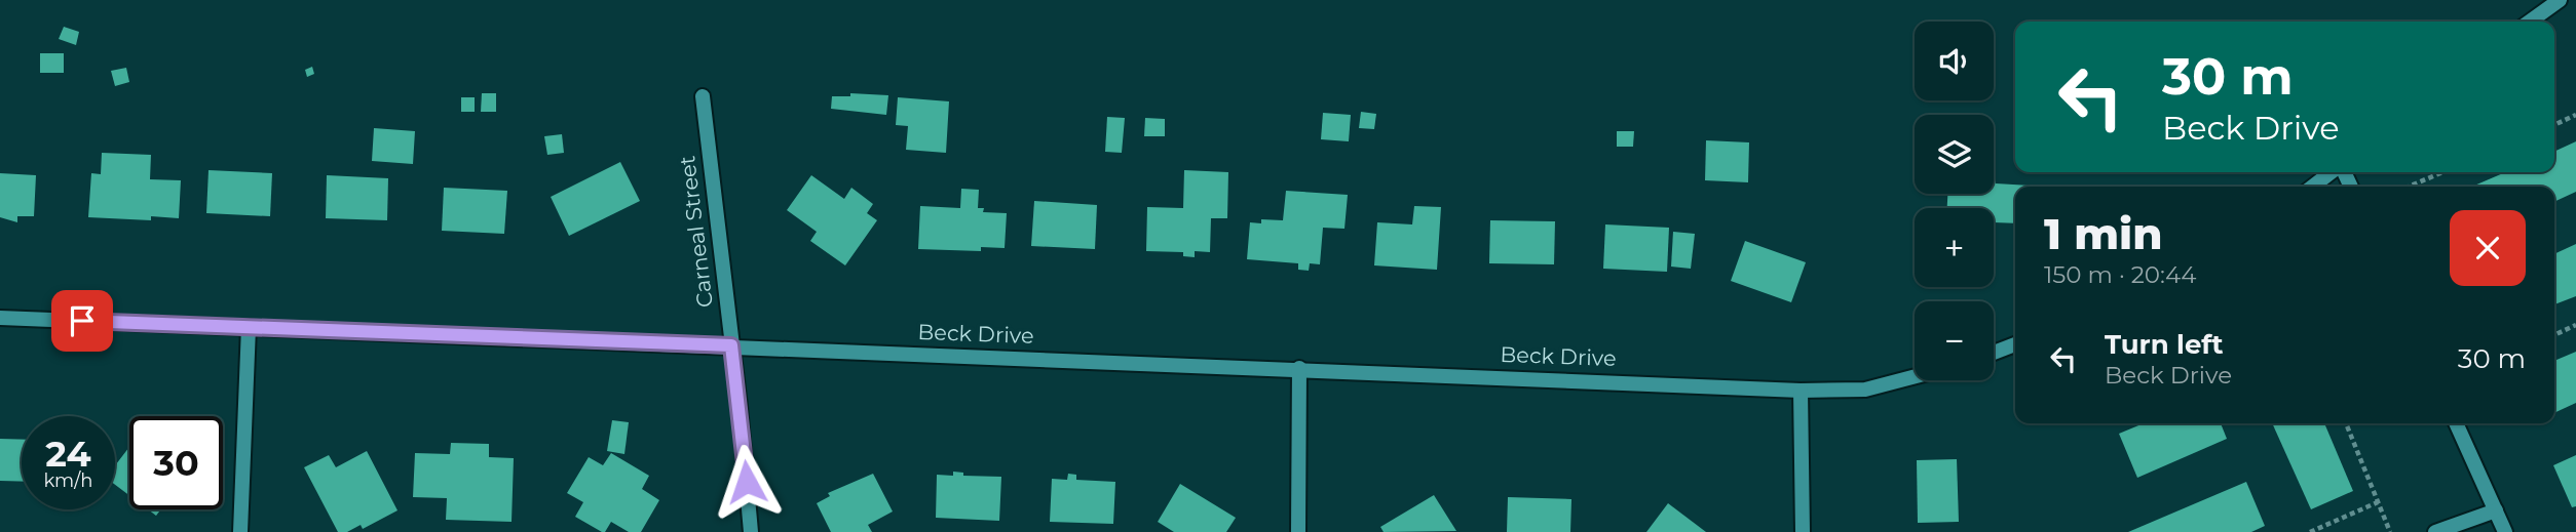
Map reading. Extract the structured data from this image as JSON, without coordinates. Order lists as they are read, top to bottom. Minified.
{"streets":{"street":["Carneal Street","Beck Drive"]},"crossings":[["Carneal Street","Beck Drive"]],"page":{"map_buttons":["+","−"],"turn":["30 m","Beck Drive"],"heading":["1 min","150 m · 20:44"],"list":[{"name":"Turn left","note":"Beck Drive","value":"30 m"}],"speed":"24 km/h","limit":"30"}}
